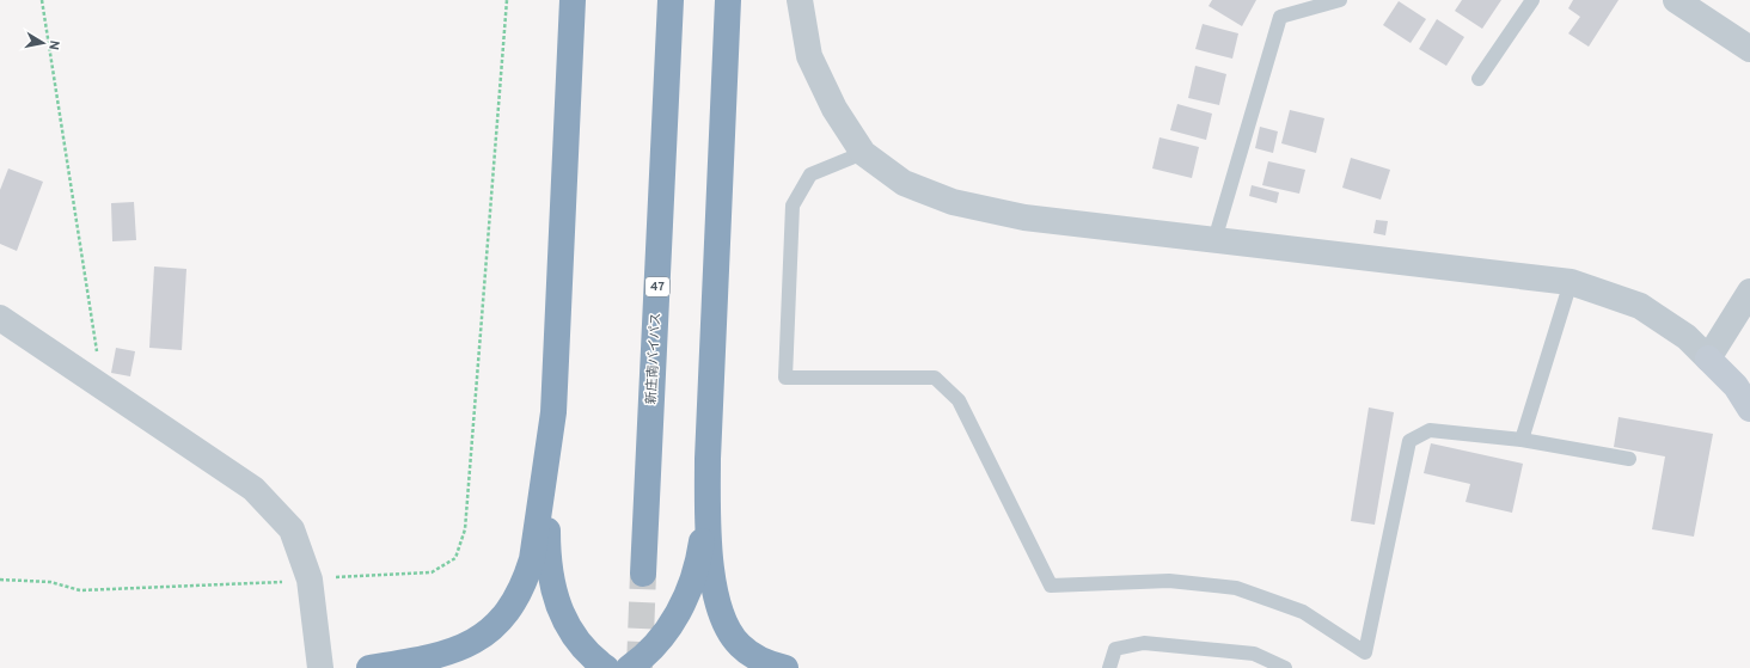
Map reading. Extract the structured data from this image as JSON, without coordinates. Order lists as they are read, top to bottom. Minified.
{"streets":{"highway":["47","新庄南バイパス"]},"north":"right"}
